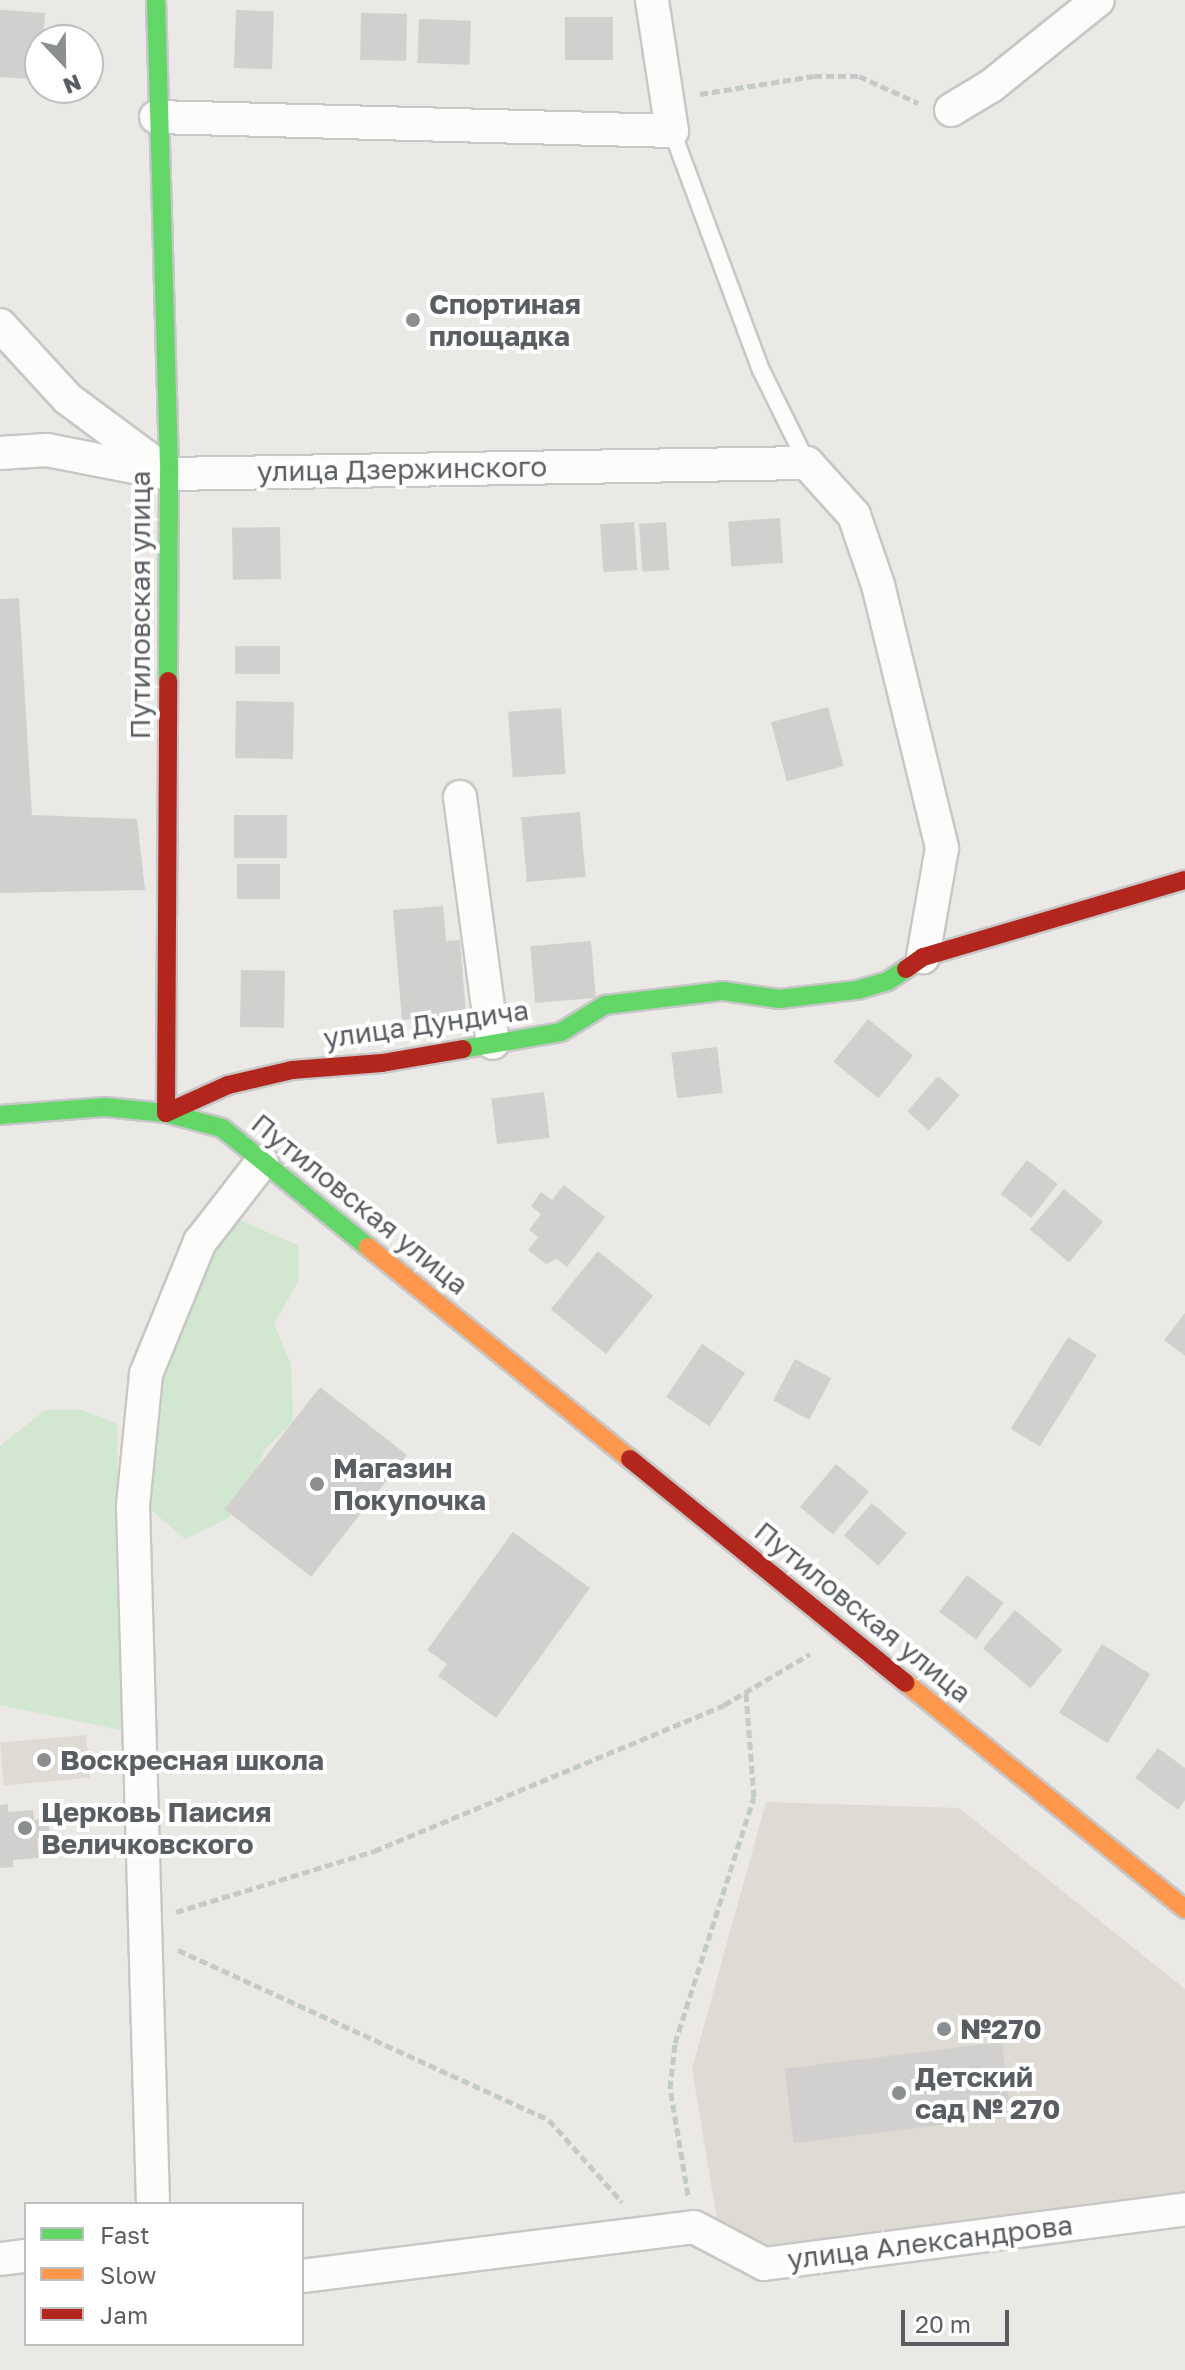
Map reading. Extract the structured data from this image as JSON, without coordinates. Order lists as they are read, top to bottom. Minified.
{"streets":{"street":["улица Дзержинского","Путиловская улица","улица Дундича","улица Александрова"]},"crossings":[["улица Дзержинского","Путиловская улица"],["Путиловская улица","улица Дундича"]],"places":["Спортиная площадка","Магазин Покупочка","Воскресная школа","Церковь Паисия Величковского","№270","Детский сад № 270"],"legend":["Fast","Slow","Jam"],"scale_bar":"20 m","north":"bottom"}
